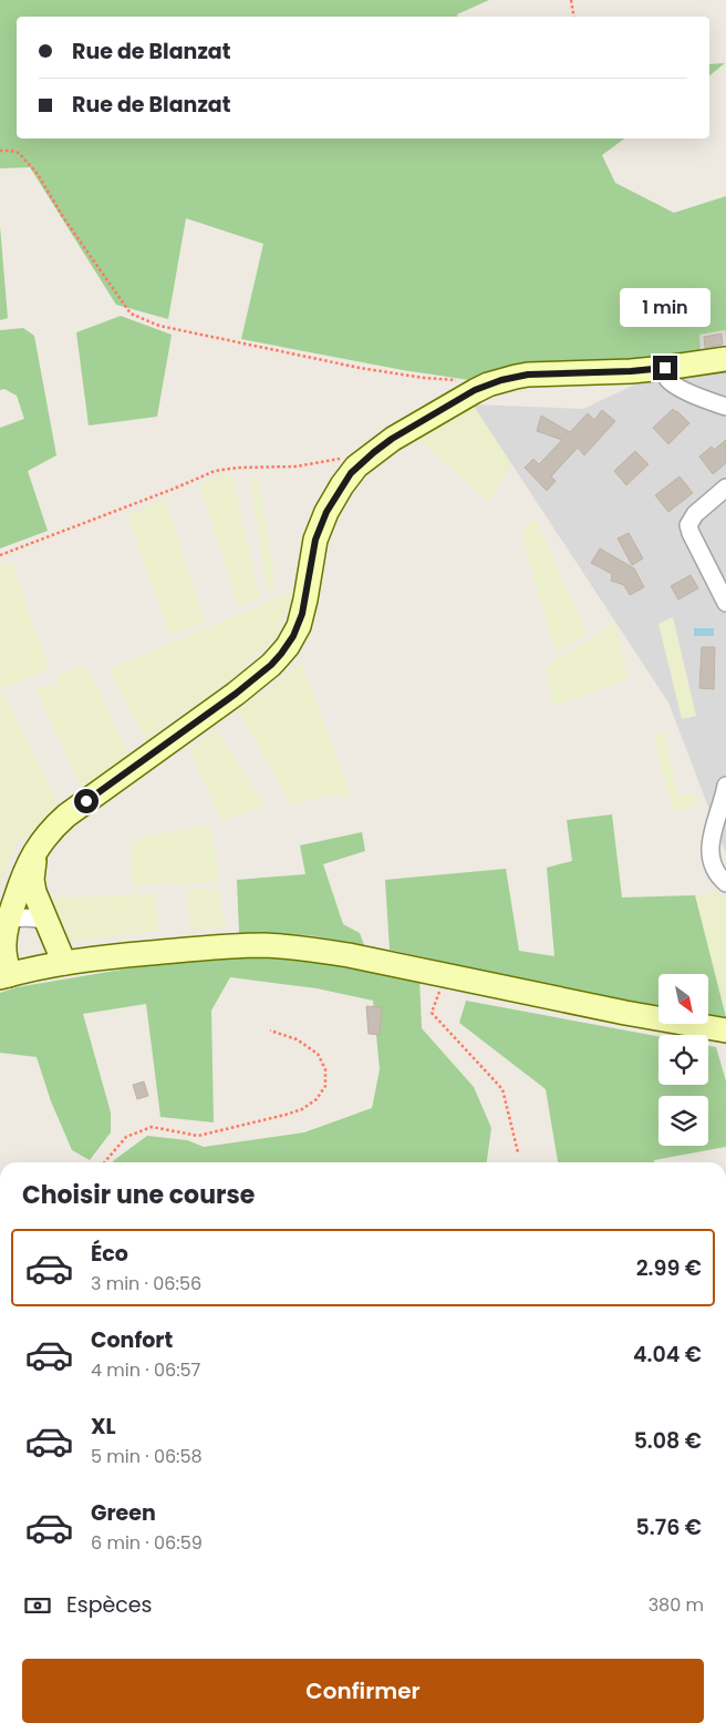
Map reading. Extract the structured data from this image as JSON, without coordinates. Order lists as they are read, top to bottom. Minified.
{"north":"bottom right","page":{"banner":["Rue de Blanzat","Rue de Blanzat"],"bubble":"1 min","heading":"Choisir une course","list":[{"name":"Éco","note":"3 min · 06:56","value":"2.99 €"},{"name":"Confort","note":"4 min · 06:57","value":"4.04 €"},{"name":"XL","note":"5 min · 06:58","value":"5.08 €"},{"name":"Green","note":"6 min · 06:59","value":"5.76 €"}],"pay":["Espèces","380 m"],"buttons":"Confirmer"}}
